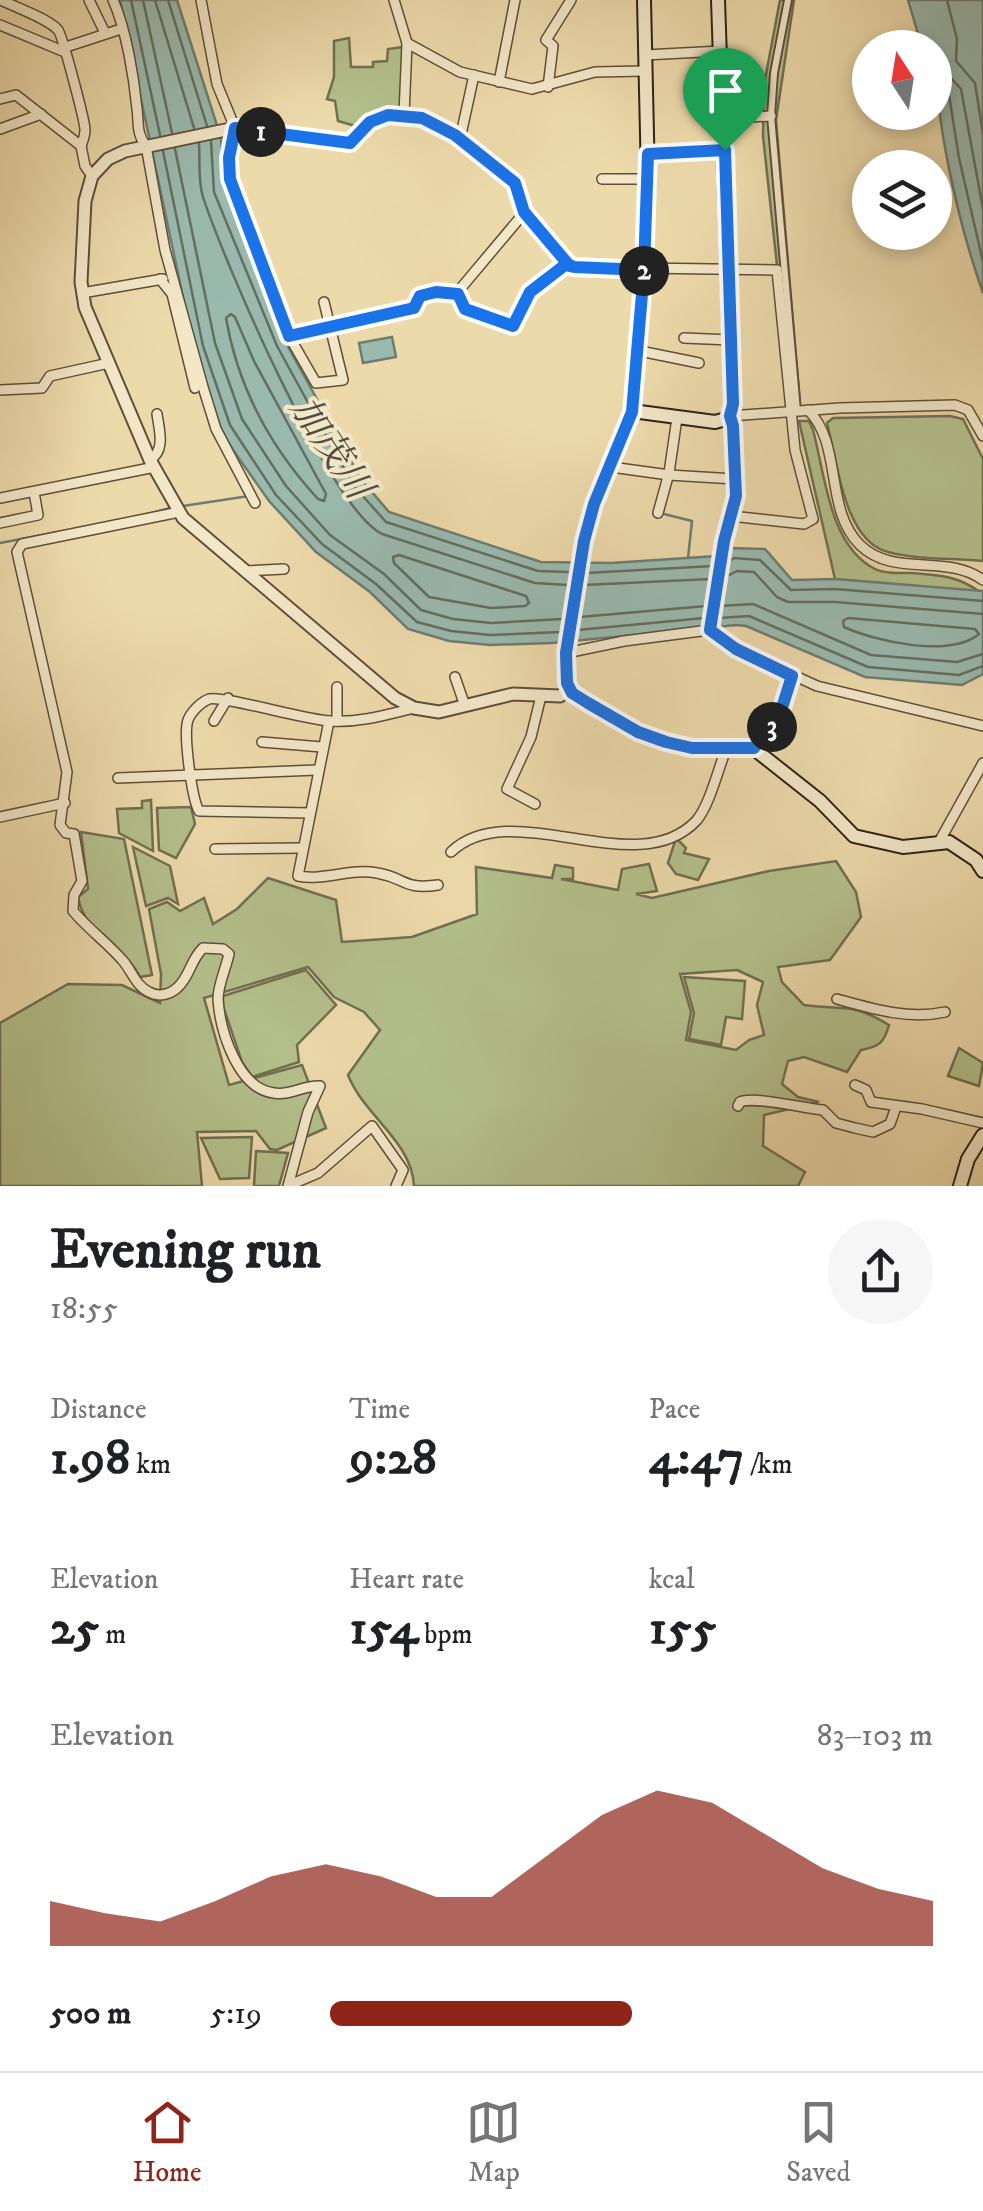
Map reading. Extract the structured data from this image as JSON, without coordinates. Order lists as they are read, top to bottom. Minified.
{"water":["加茂川"],"north":"top","page":{"pins":["1","2","3"],"heading":["Evening run","18:55"],"stats":[["Distance","1.98 km"],["Time","9:28"],["Pace","4:47 /km"],["Elevation","25 m"],["Heart rate","154 bpm"],["kcal","155"]],"chart":["Elevation","83–103 m"],"list":[{"name":"500 m","note":"5:19"}],"tabs":["Home","Map","Saved"]}}
